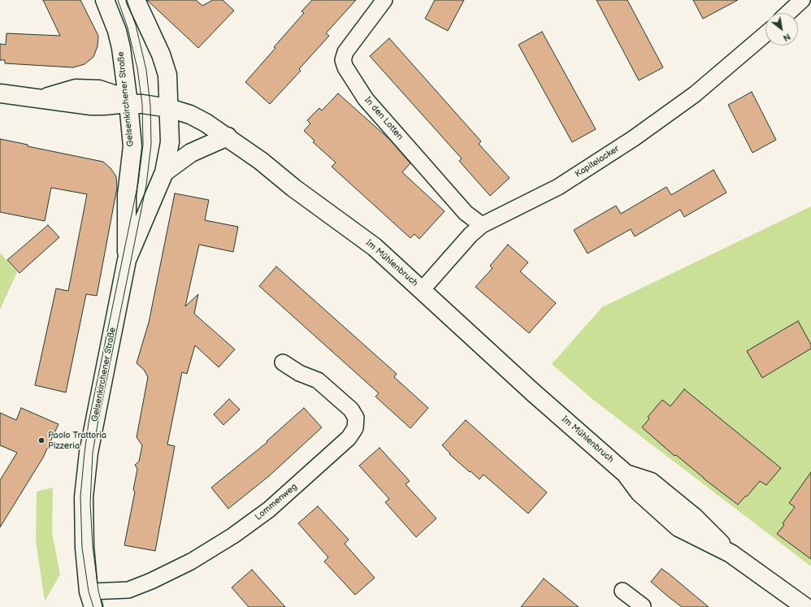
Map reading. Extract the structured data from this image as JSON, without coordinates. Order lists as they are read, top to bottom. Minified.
{"streets":{"main road":["Gelsenkirchener Straße","Im Mühlenbruch"],"street":["In den Lotten","Kapitelacker","Lommenweg"]},"crossings":[["Gelsenkirchener Straße","Im Mühlenbruch"],["Gelsenkirchener Straße","Lommenweg"],["In den Lotten","Kapitelacker"],["Kapitelacker","Im Mühlenbruch"]],"places":["Paolo Trattoria Pizzeria"],"north":"bottom right"}
